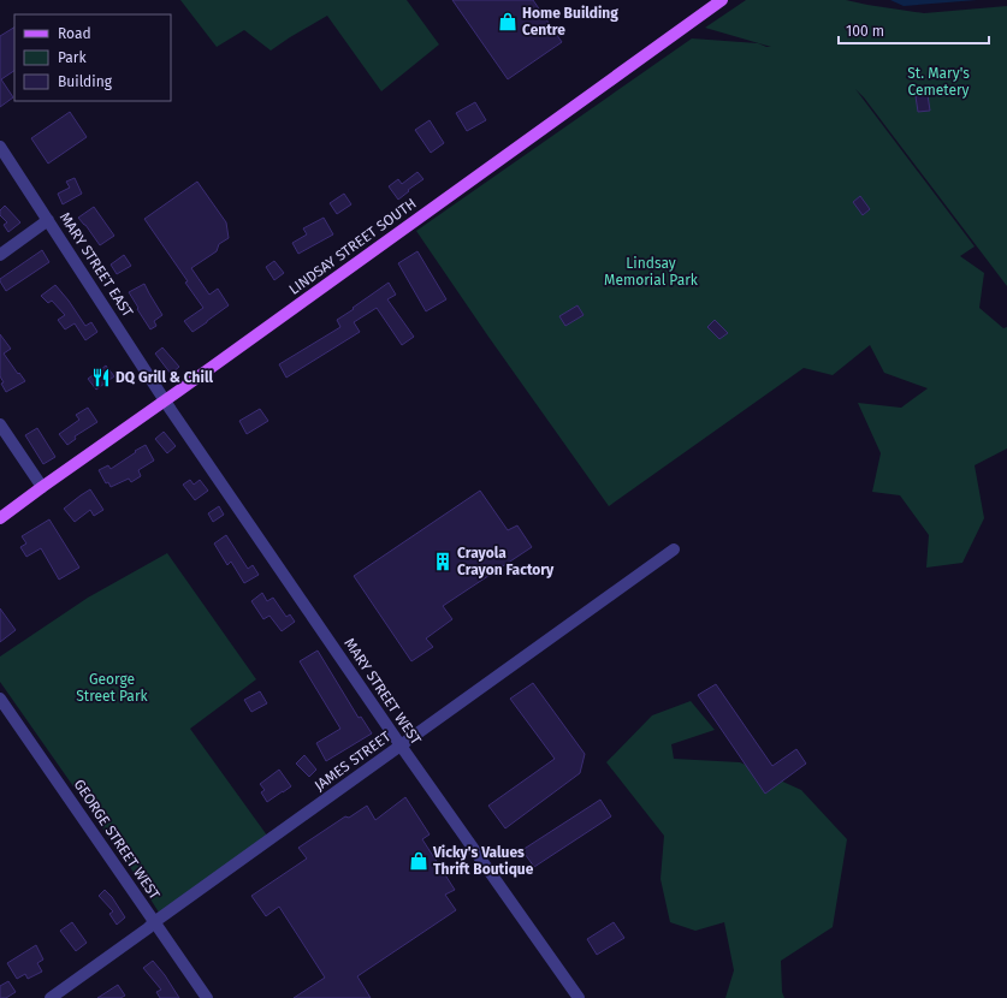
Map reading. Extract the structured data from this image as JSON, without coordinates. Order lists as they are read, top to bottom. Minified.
{"streets":{"main road":["LINDSAY STREET SOUTH"],"street":["MARY STREET EAST","MARY STREET WEST","JAMES STREET","GEORGE STREET WEST"]},"crossings":[["LINDSAY STREET SOUTH","MARY STREET EAST"],["LINDSAY STREET SOUTH","MARY STREET WEST"],["MARY STREET EAST","MARY STREET WEST"],["MARY STREET WEST","JAMES STREET"],["JAMES STREET","GEORGE STREET WEST"]],"parks":["St. Mary's Cemetery","Lindsay Memorial Park","George Street Park"],"places":{"shop":["Home Building Centre","Vicky's Values Thrift Boutique"],"restaurant":["DQ Grill & Chill"],"building":["Crayola Crayon Factory"]},"legend":["Road","Park","Building"],"scale_bar":"100 m"}
